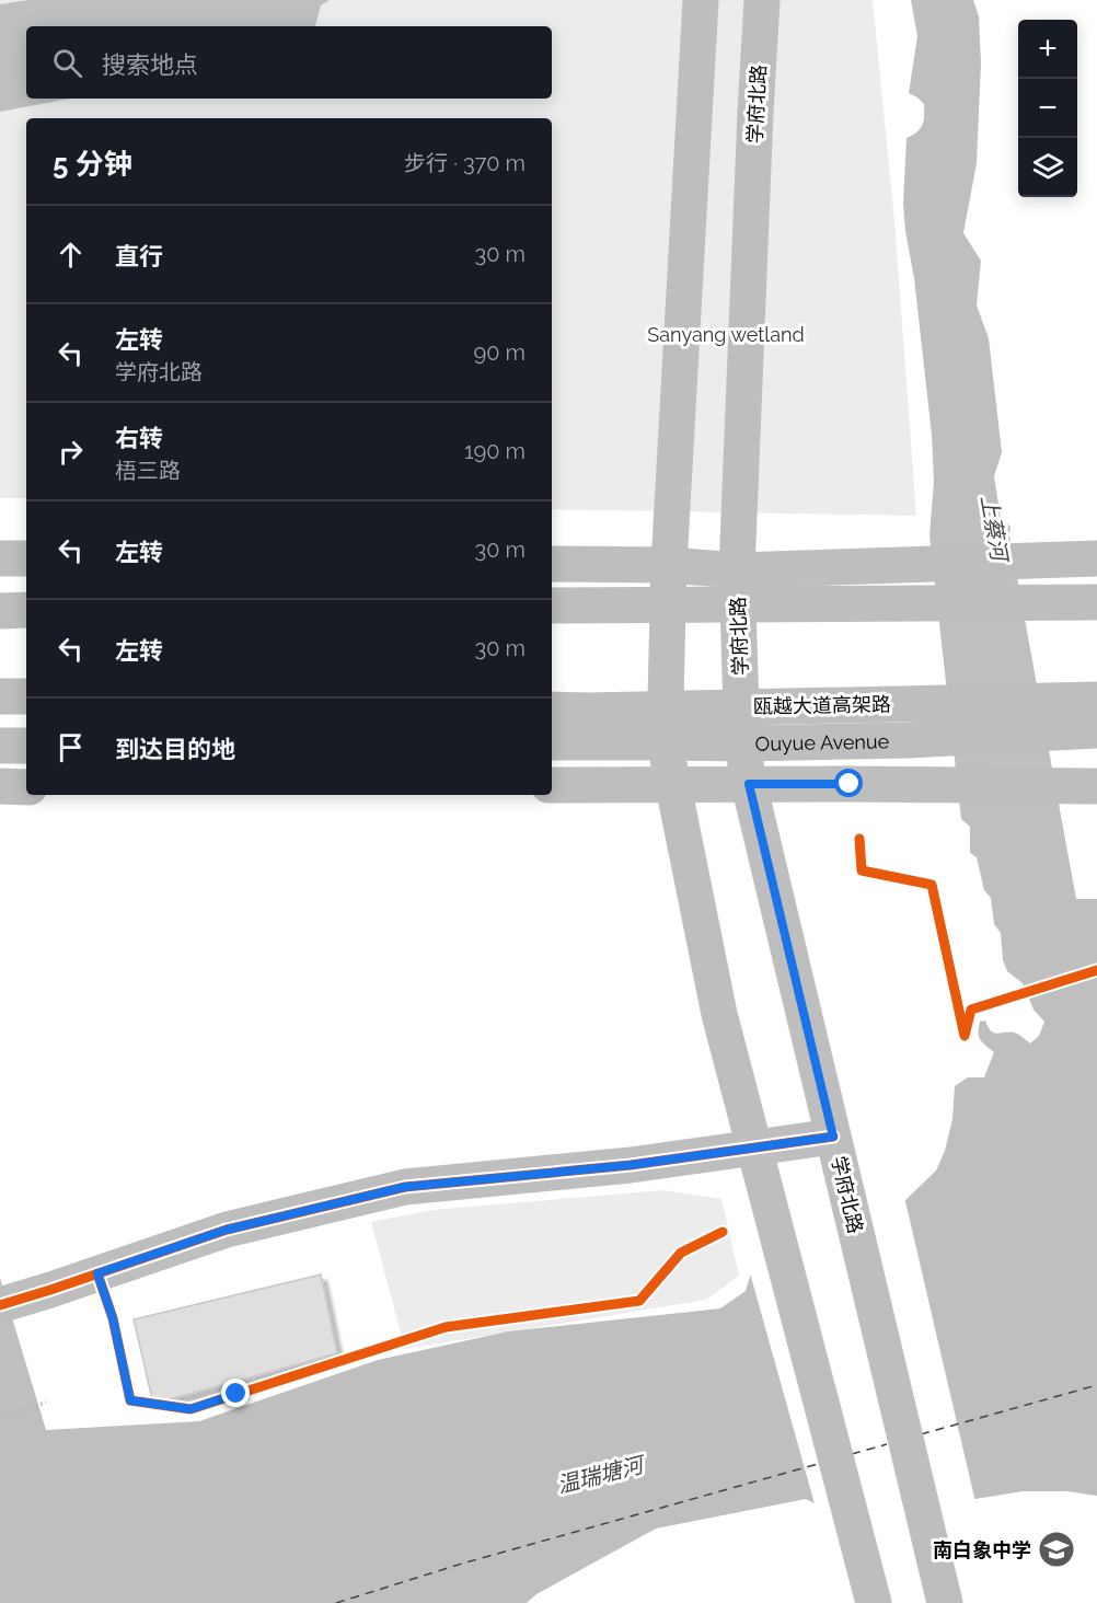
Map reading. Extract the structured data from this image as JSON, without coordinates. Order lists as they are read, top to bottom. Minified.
{"streets":{"main road":["学府北路","瓯越大道高架路","Ouyue Avenue"]},"crossings":[["学府北路","Ouyue Avenue"]],"water":["上蔡河","温瑞塘河"],"parks":["Sanyang wetland"],"places":{"school or university":["南白象中学"]},"page":{"map_buttons":["+","−"],"search":"搜索地点","heading":["5 分钟","步行 · 370 m"],"list":[["直行","30 m"],["左转","学府北路","90 m"],["右转","梧三路","190 m"],["左转","30 m"],["左转","30 m"],"到达目的地"]}}
